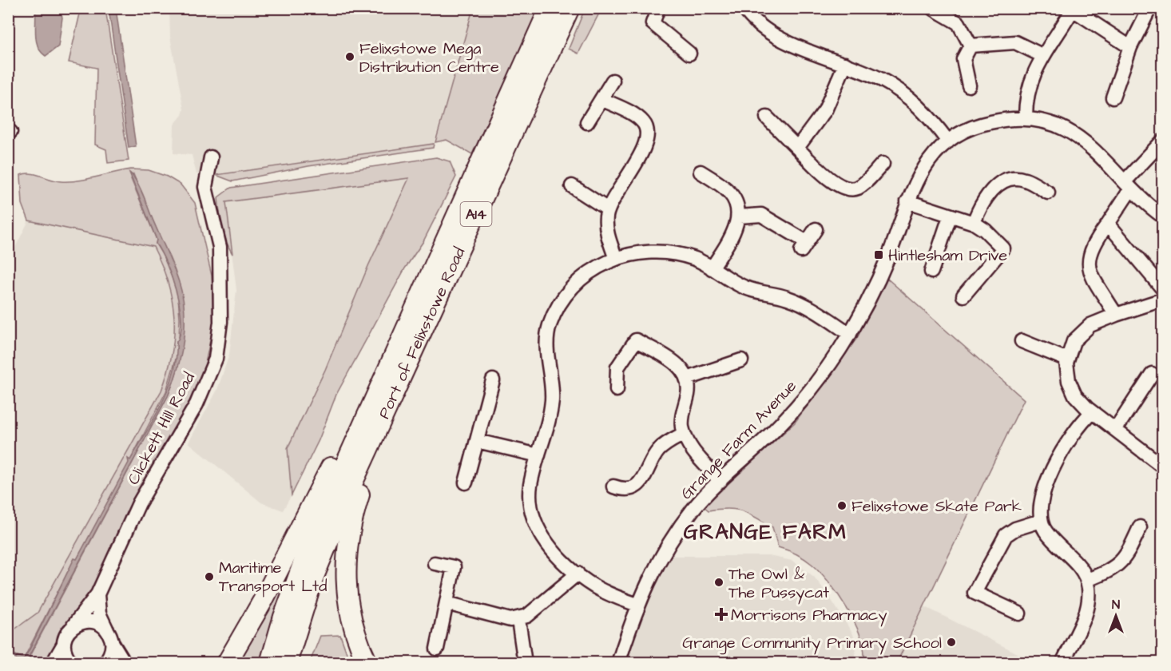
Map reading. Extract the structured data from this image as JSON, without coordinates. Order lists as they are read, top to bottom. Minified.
{"streets":{"highway":["A14","Port of Felixstowe Road"],"street":["Clickett Hill Road","Grange Farm Avenue"]},"districts":["GRANGE FARM"],"places":{"other":["Felixstowe Mega Distribution Centre","Felixstowe Skate Park","Maritime Transport Ltd","The Owl & The Pussycat","Grange Community Primary School"],"transit":["Hintlesham Drive"],"health":["Morrisons Pharmacy"]},"north":"top"}
